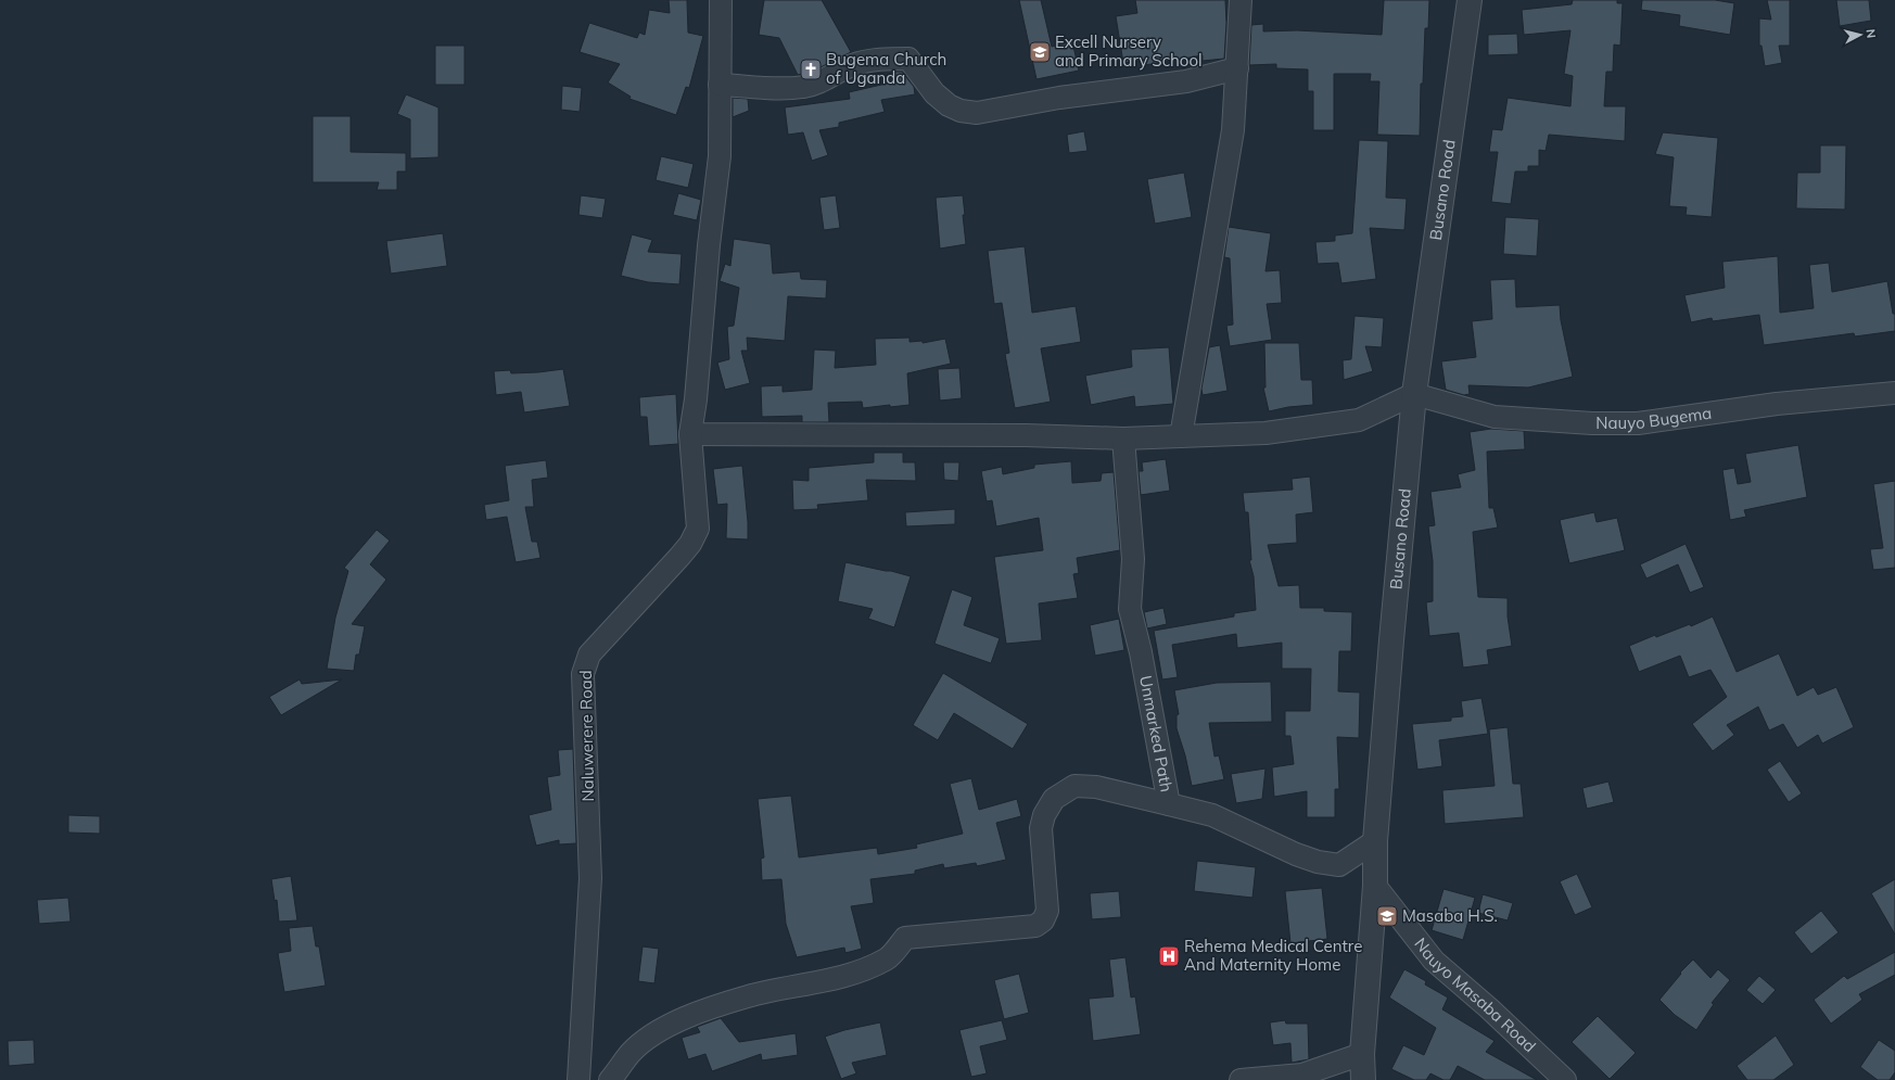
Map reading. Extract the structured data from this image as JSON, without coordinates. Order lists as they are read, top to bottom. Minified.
{"streets":{"street":["Busano Road","Nauyo Bugema","Unmarked Path","Naluwerere Road","Nauyo Masaba Road"]},"crossings":[["Busano Road","Nauyo Bugema"],["Busano Road","Unmarked Path"],["Busano Road","Nauyo Masaba Road"]],"places":{"school or university":["Excell Nursery and Primary School","Masaba H.S."],"church":["Bugema Church of Uganda"],"hospital":["Rehema Medical Centre And Maternity Home"]},"north":"right"}
